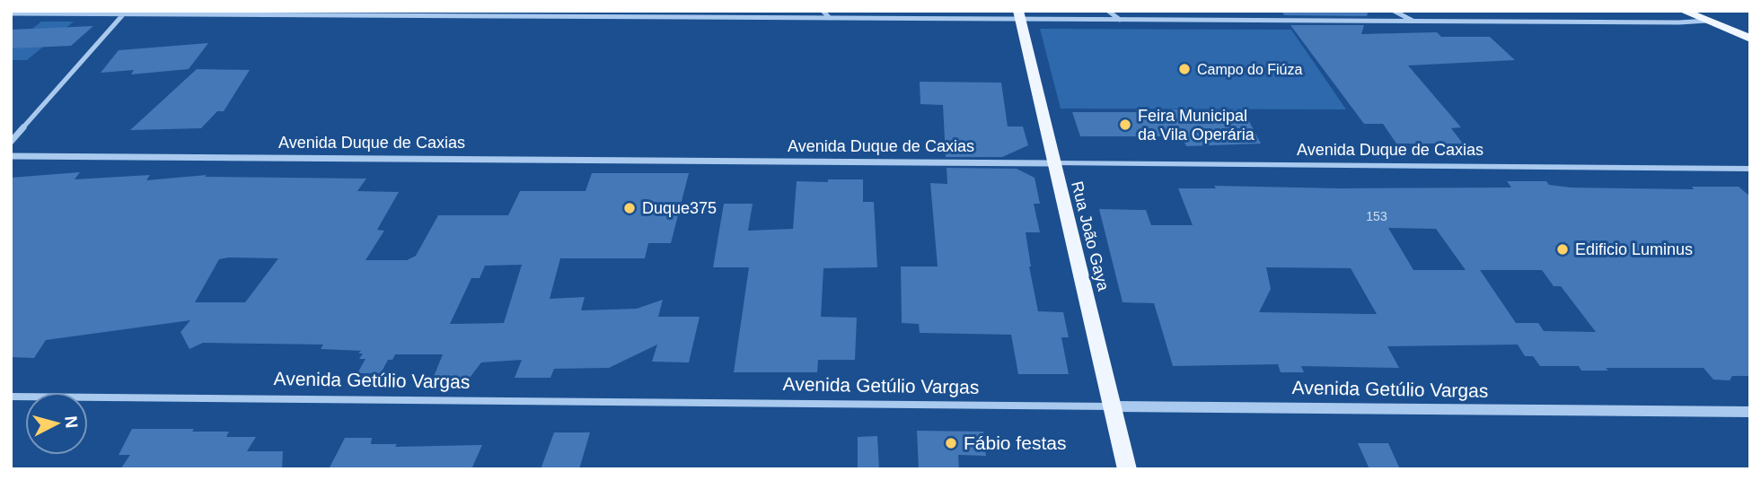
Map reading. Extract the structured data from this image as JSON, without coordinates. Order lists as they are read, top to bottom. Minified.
{"streets":{"main road":["Rua João Gaya"],"street":["Avenida Duque de Caxias","Avenida Getúlio Vargas"]},"crossings":[["Avenida Duque de Caxias","Rua João Gaya"],["Rua João Gaya","Avenida Getúlio Vargas"]],"places":["Campo do Fiúza","Feira Municipal da Vila Operária","Duque375","Edificio Luminus","Fábio festas"],"house_numbers":["153"],"north":"right"}
